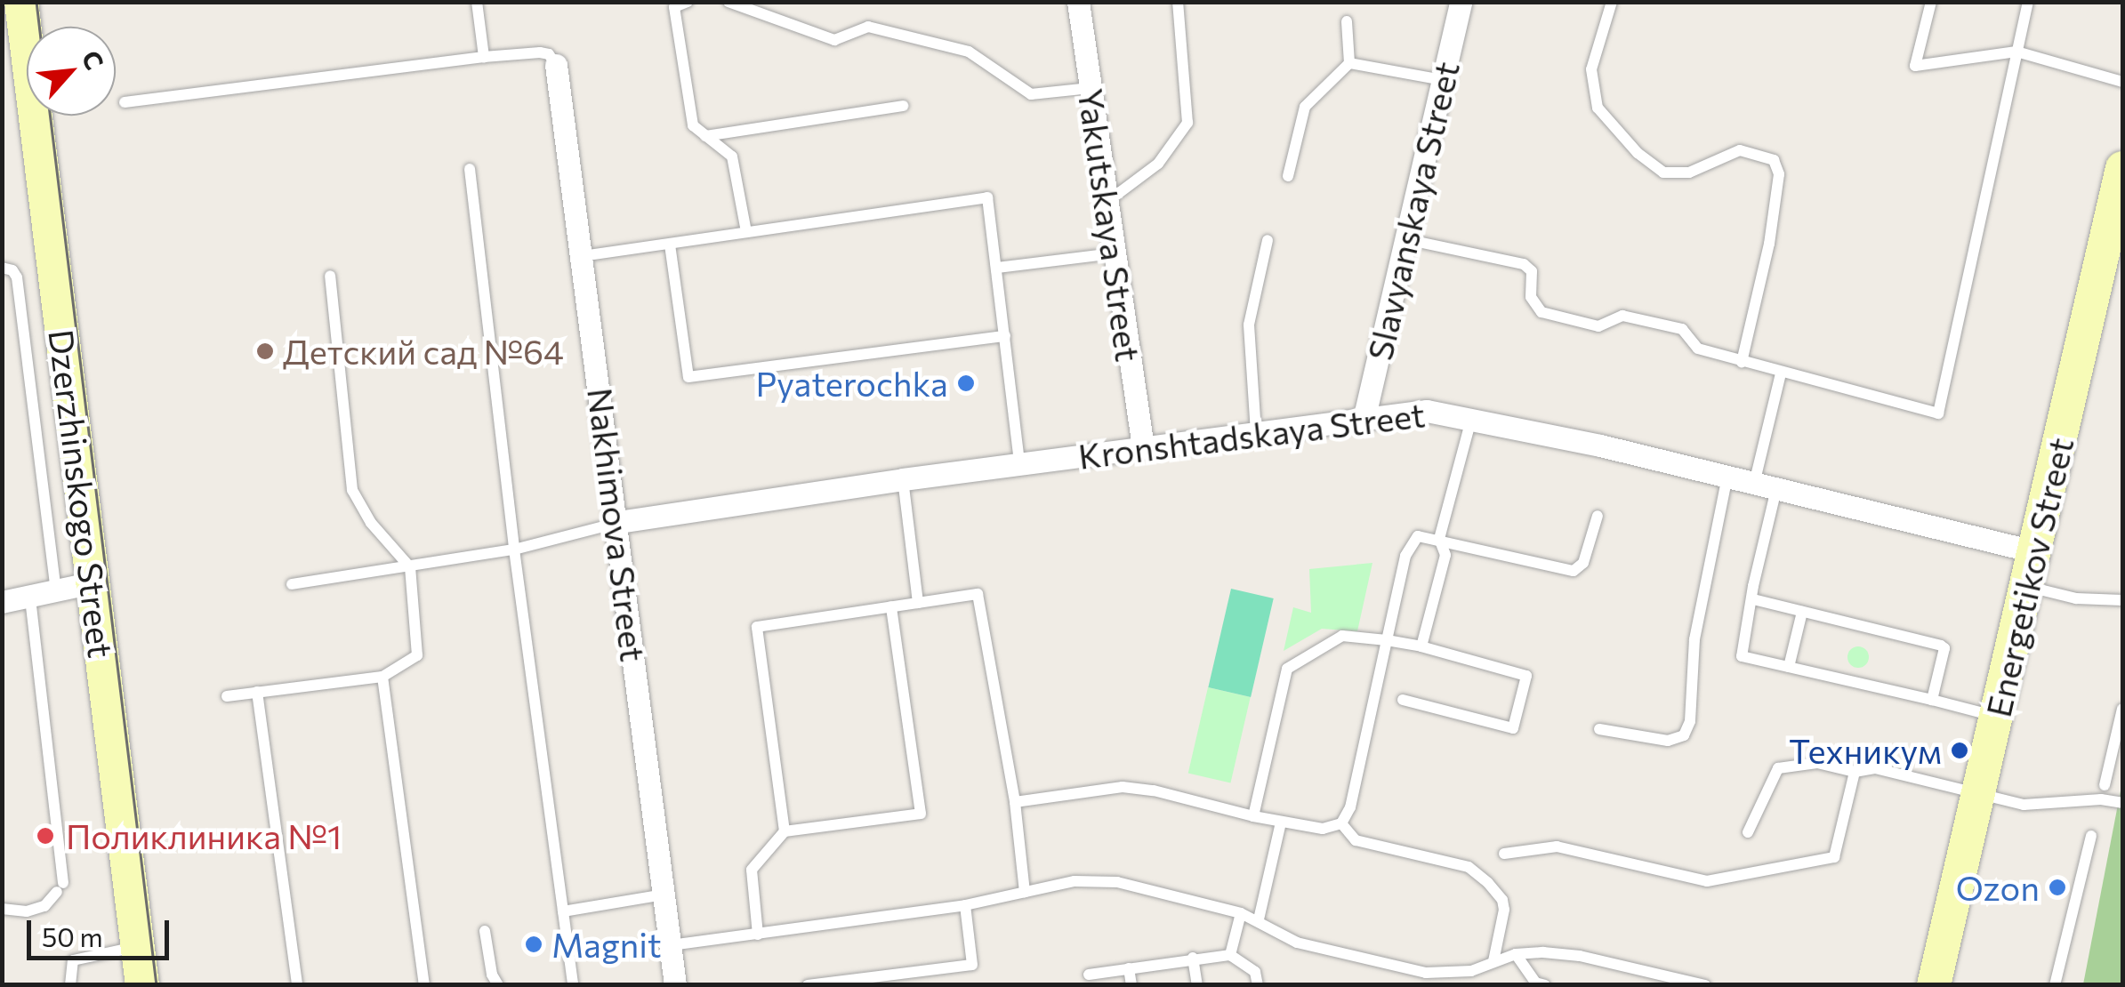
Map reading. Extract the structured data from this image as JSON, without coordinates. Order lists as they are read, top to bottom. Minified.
{"streets":{"main road":["Dzerzhinskogo Street","Energetikov Street"],"street":["Slavyanskaya Street","Yakutskaya Street","Kronshtadskaya Street","Nakhimova Street"]},"crossings":[["Slavyanskaya Street","Kronshtadskaya Street"],["Yakutskaya Street","Kronshtadskaya Street"],["Kronshtadskaya Street","Nakhimova Street"],["Kronshtadskaya Street","Energetikov Street"]],"places":["Детский сад №64","Pyaterochka","Техникум","Поликлиника №1","Ozon","Magnit"],"scale_bar":"50 m","north":"top right"}
